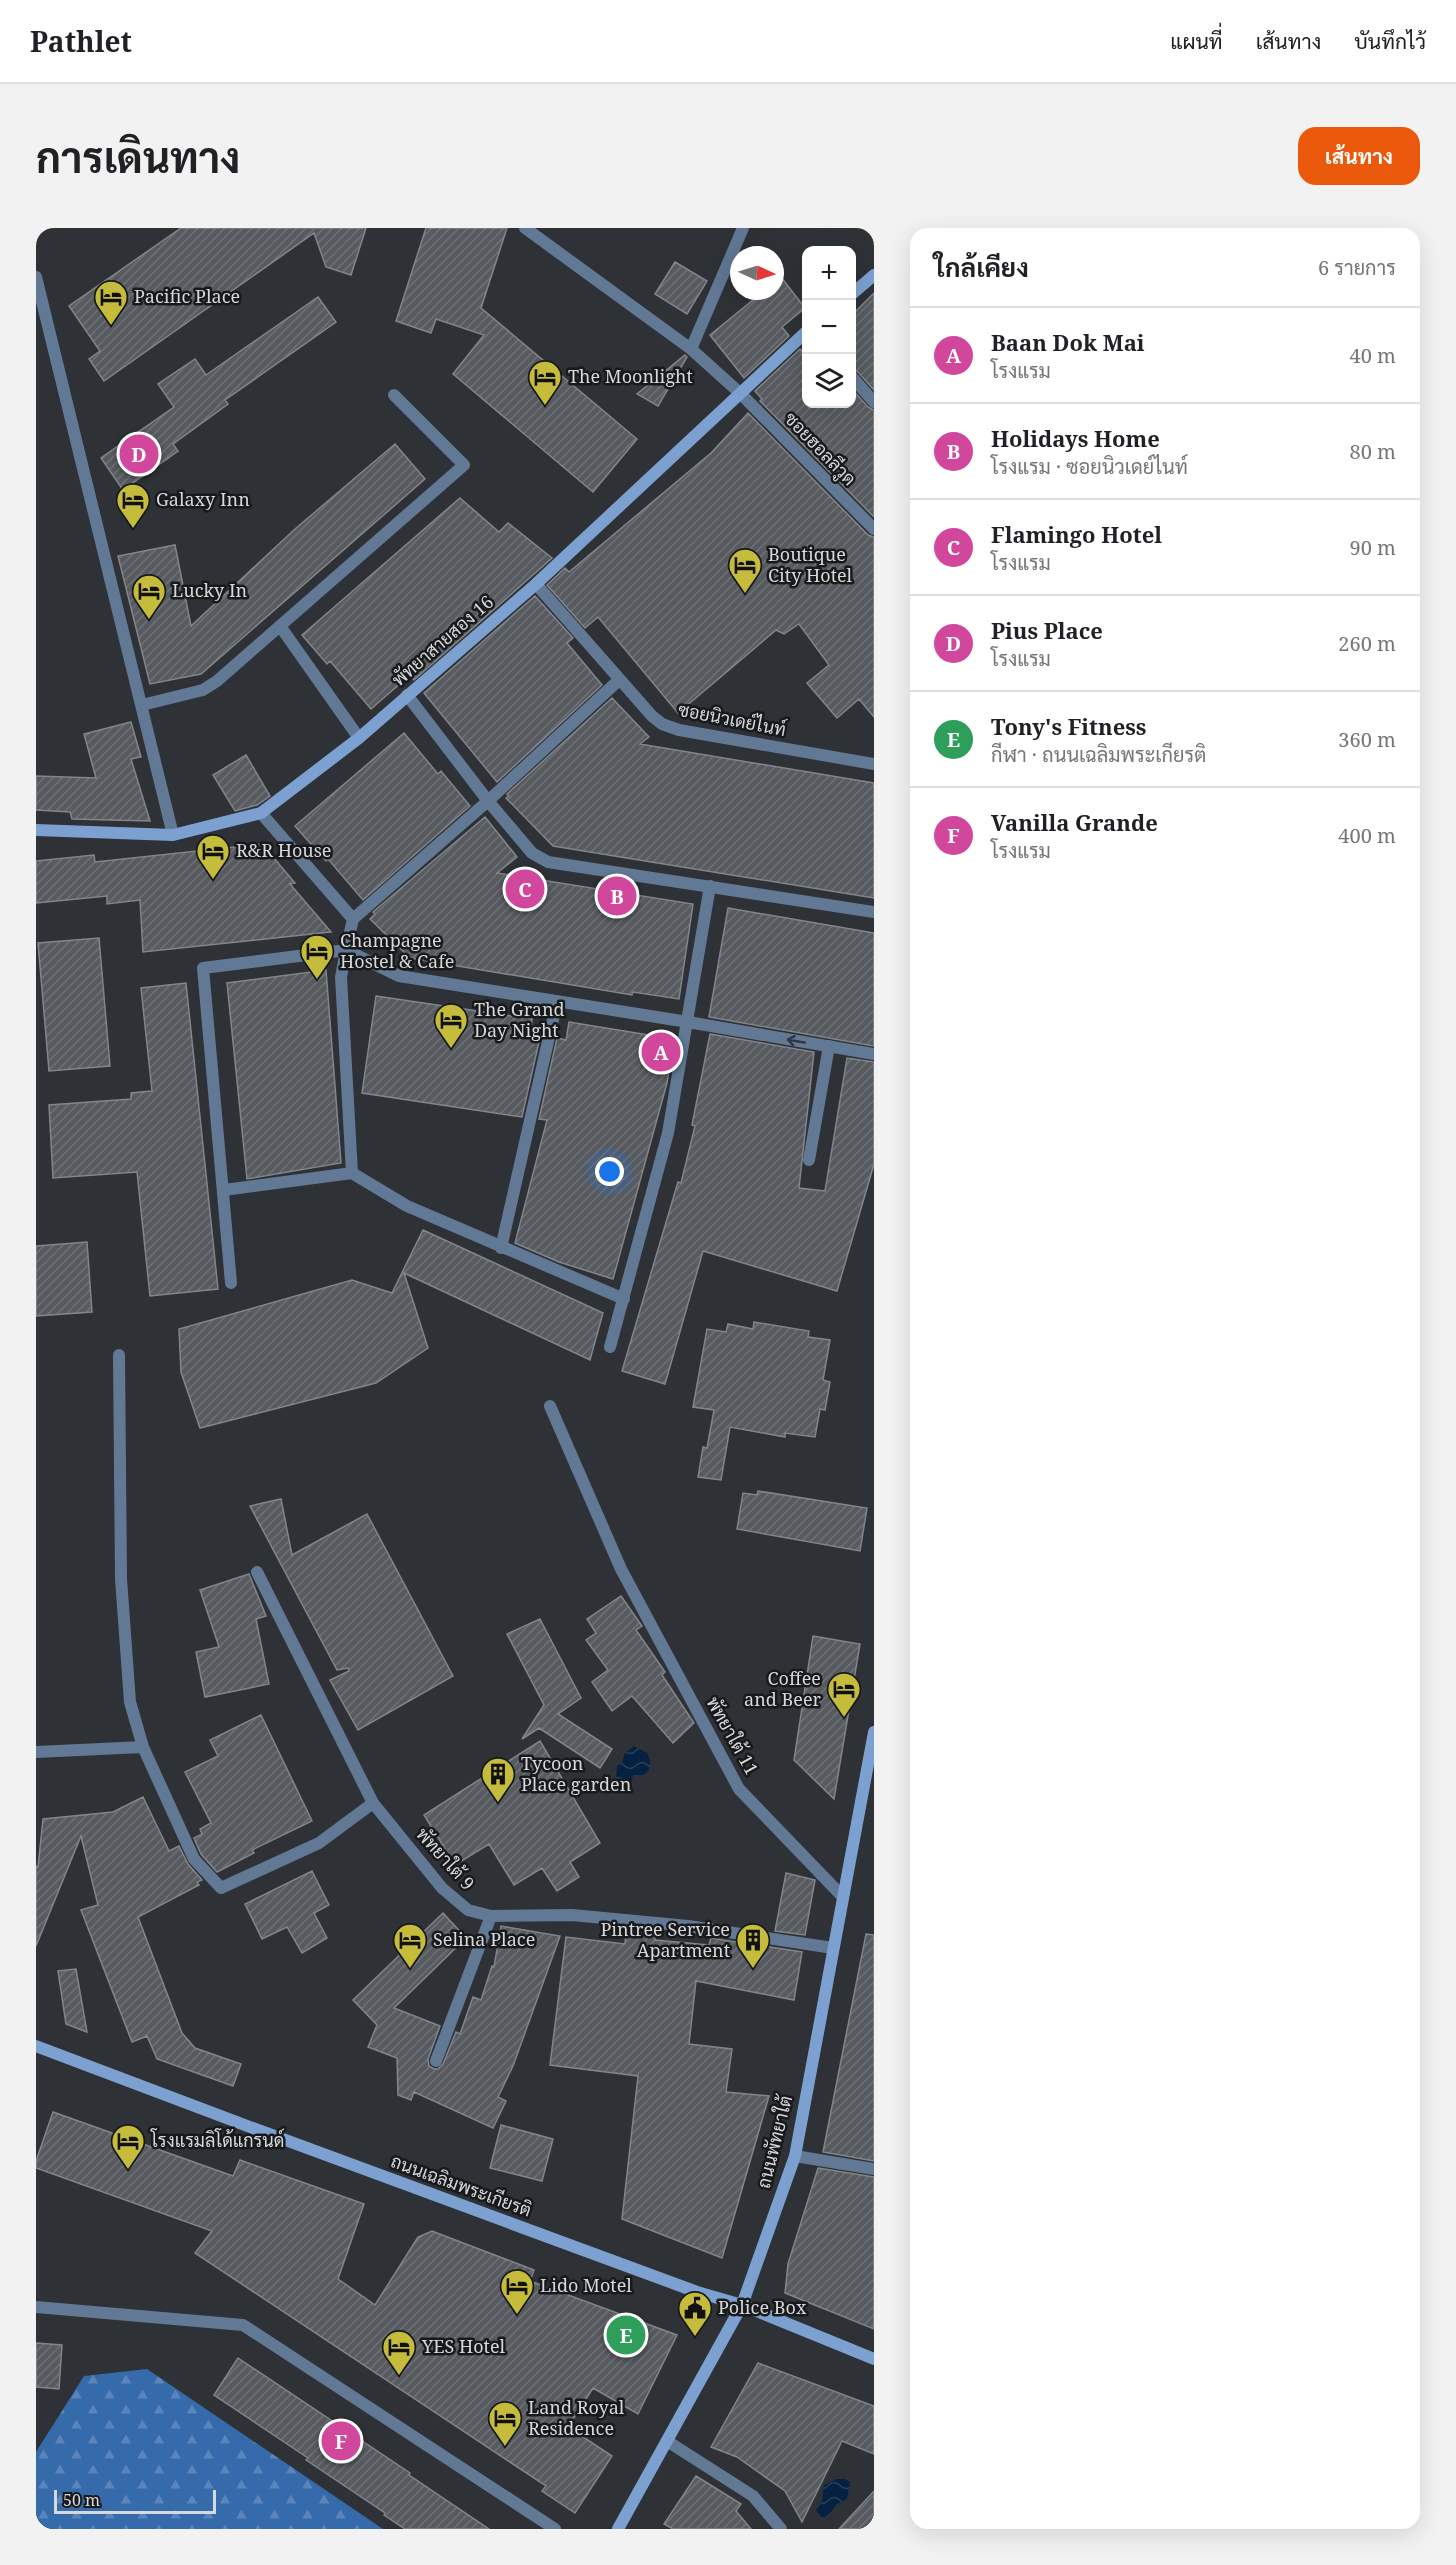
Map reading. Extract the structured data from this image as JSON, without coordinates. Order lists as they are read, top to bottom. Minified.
{"streets":{"main road":["พัทยาสายสอง 16","ถนนพัทยาใต้","ถนนเฉลิมพระเกียรติ"],"street":["ซอยฮอลลีวูด","ซอยนิวเดย์ไนท์","พัทยาใต้ 11","พัทยาใต้ 9"]},"crossings":[["ซอยฮอลลีวูด","พัทยาสายสอง 16"],["พัทยาสายสอง 16","ซอยนิวเดย์ไนท์"],["พัทยาใต้ 11","ถนนพัทยาใต้"],["พัทยาใต้ 9","ถนนพัทยาใต้"],["ถนนพัทยาใต้","ถนนเฉลิมพระเกียรติ"]],"places":{"hotel":["Pacific Place","The Moonlight","Galaxy Inn","Boutique City Hotel","Lucky In","R&R House","Champagne Hostel & Cafe","The Grand Day Night","Coffee and Beer","Selina Place","โรงแรมลิโด้แกรนด์","Lido Motel","YES Hotel","Land Royal Residence"],"building":["Tycoon Place garden","Pintree Service Apartment"],"public building":["Police Box"]},"scale_bar":"50 m","north":"right","page":{"header":"Pathlet","nav":["แผนที่","เส้นทาง","บันทึกไว้"],"buttons":"เส้นทาง","title":"การเดินทาง","heading":["ใกล้เคียง","6 รายการ"],"map_buttons":["+","−"],"list":[{"mark":"A","name":"Baan Dok Mai","note":"โรงแรม","value":"40 m"},{"mark":"B","name":"Holidays Home","note":"โรงแรม · ซอยนิวเดย์ไนท์","value":"80 m"},{"mark":"C","name":"Flamingo Hotel","note":"โรงแรม","value":"90 m"},{"mark":"D","name":"Pius Place","note":"โรงแรม","value":"260 m"},{"mark":"E","name":"Tony's Fitness","note":"กีฬา · ถนนเฉลิมพระเกียรติ","value":"360 m"},{"mark":"F","name":"Vanilla Grande","note":"โรงแรม","value":"400 m"}],"pins":["D","C","B","A","E","F"],"scale":"50 m"}}
